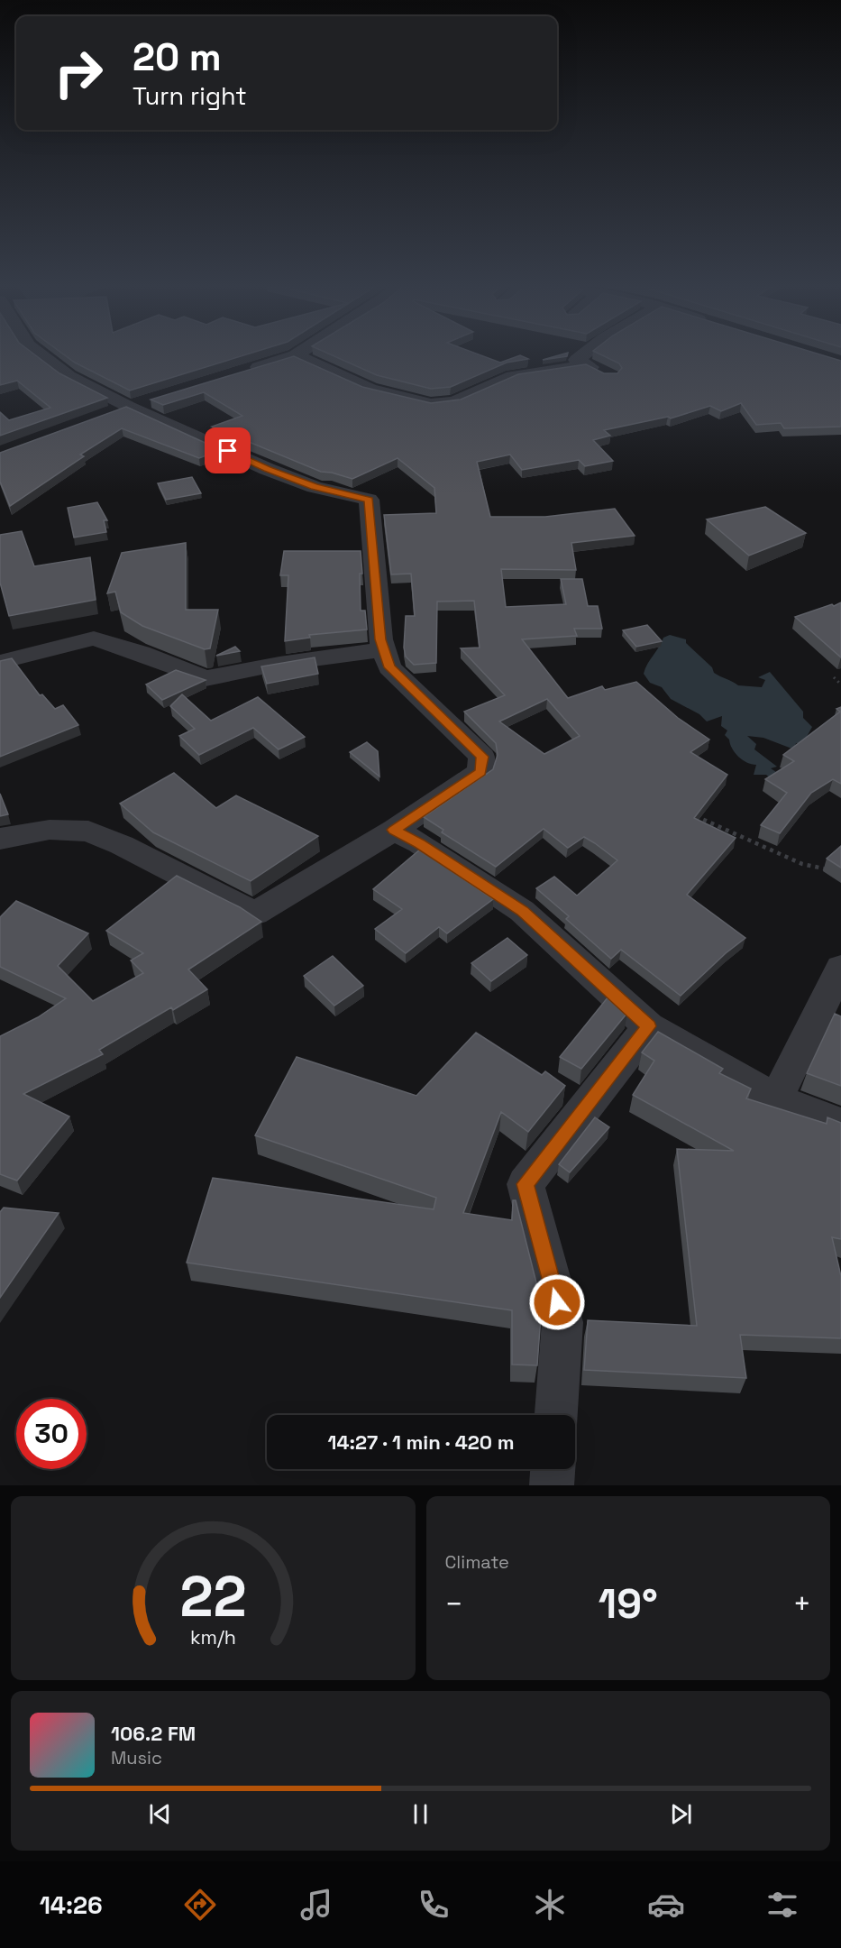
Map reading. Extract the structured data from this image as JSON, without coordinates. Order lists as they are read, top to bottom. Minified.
{"page":{"turn":["20 m","Turn right"],"limit":"30","trip":"14:27 · 1 min · 420 m","tile":"Climate","heat":["−","19°","+"],"song":["106.2 FM","Music"],"tabs":"14:26","gauge":["22","km/h"]}}
